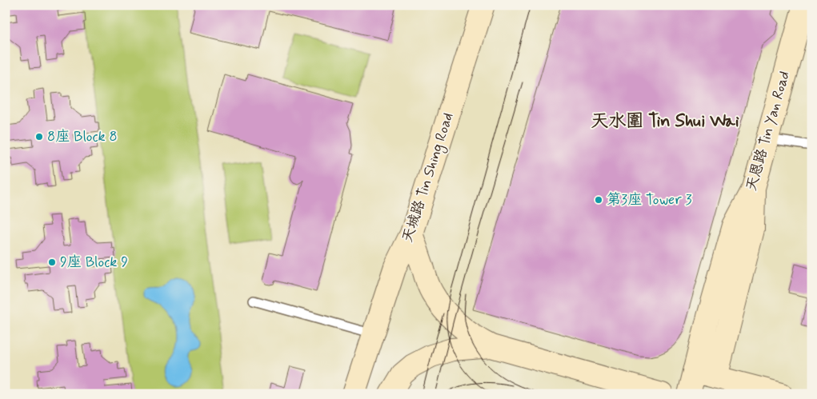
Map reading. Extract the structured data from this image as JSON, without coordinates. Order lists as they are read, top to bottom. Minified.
{"streets":{"main road":["天恩路 Tin Yan Road","天城路 Tin Shing Road"]},"districts":["天水圍 Tin Shui Wai"],"places":["8座 Block 8","第3座 Tower 3","9座 Block 9"]}
